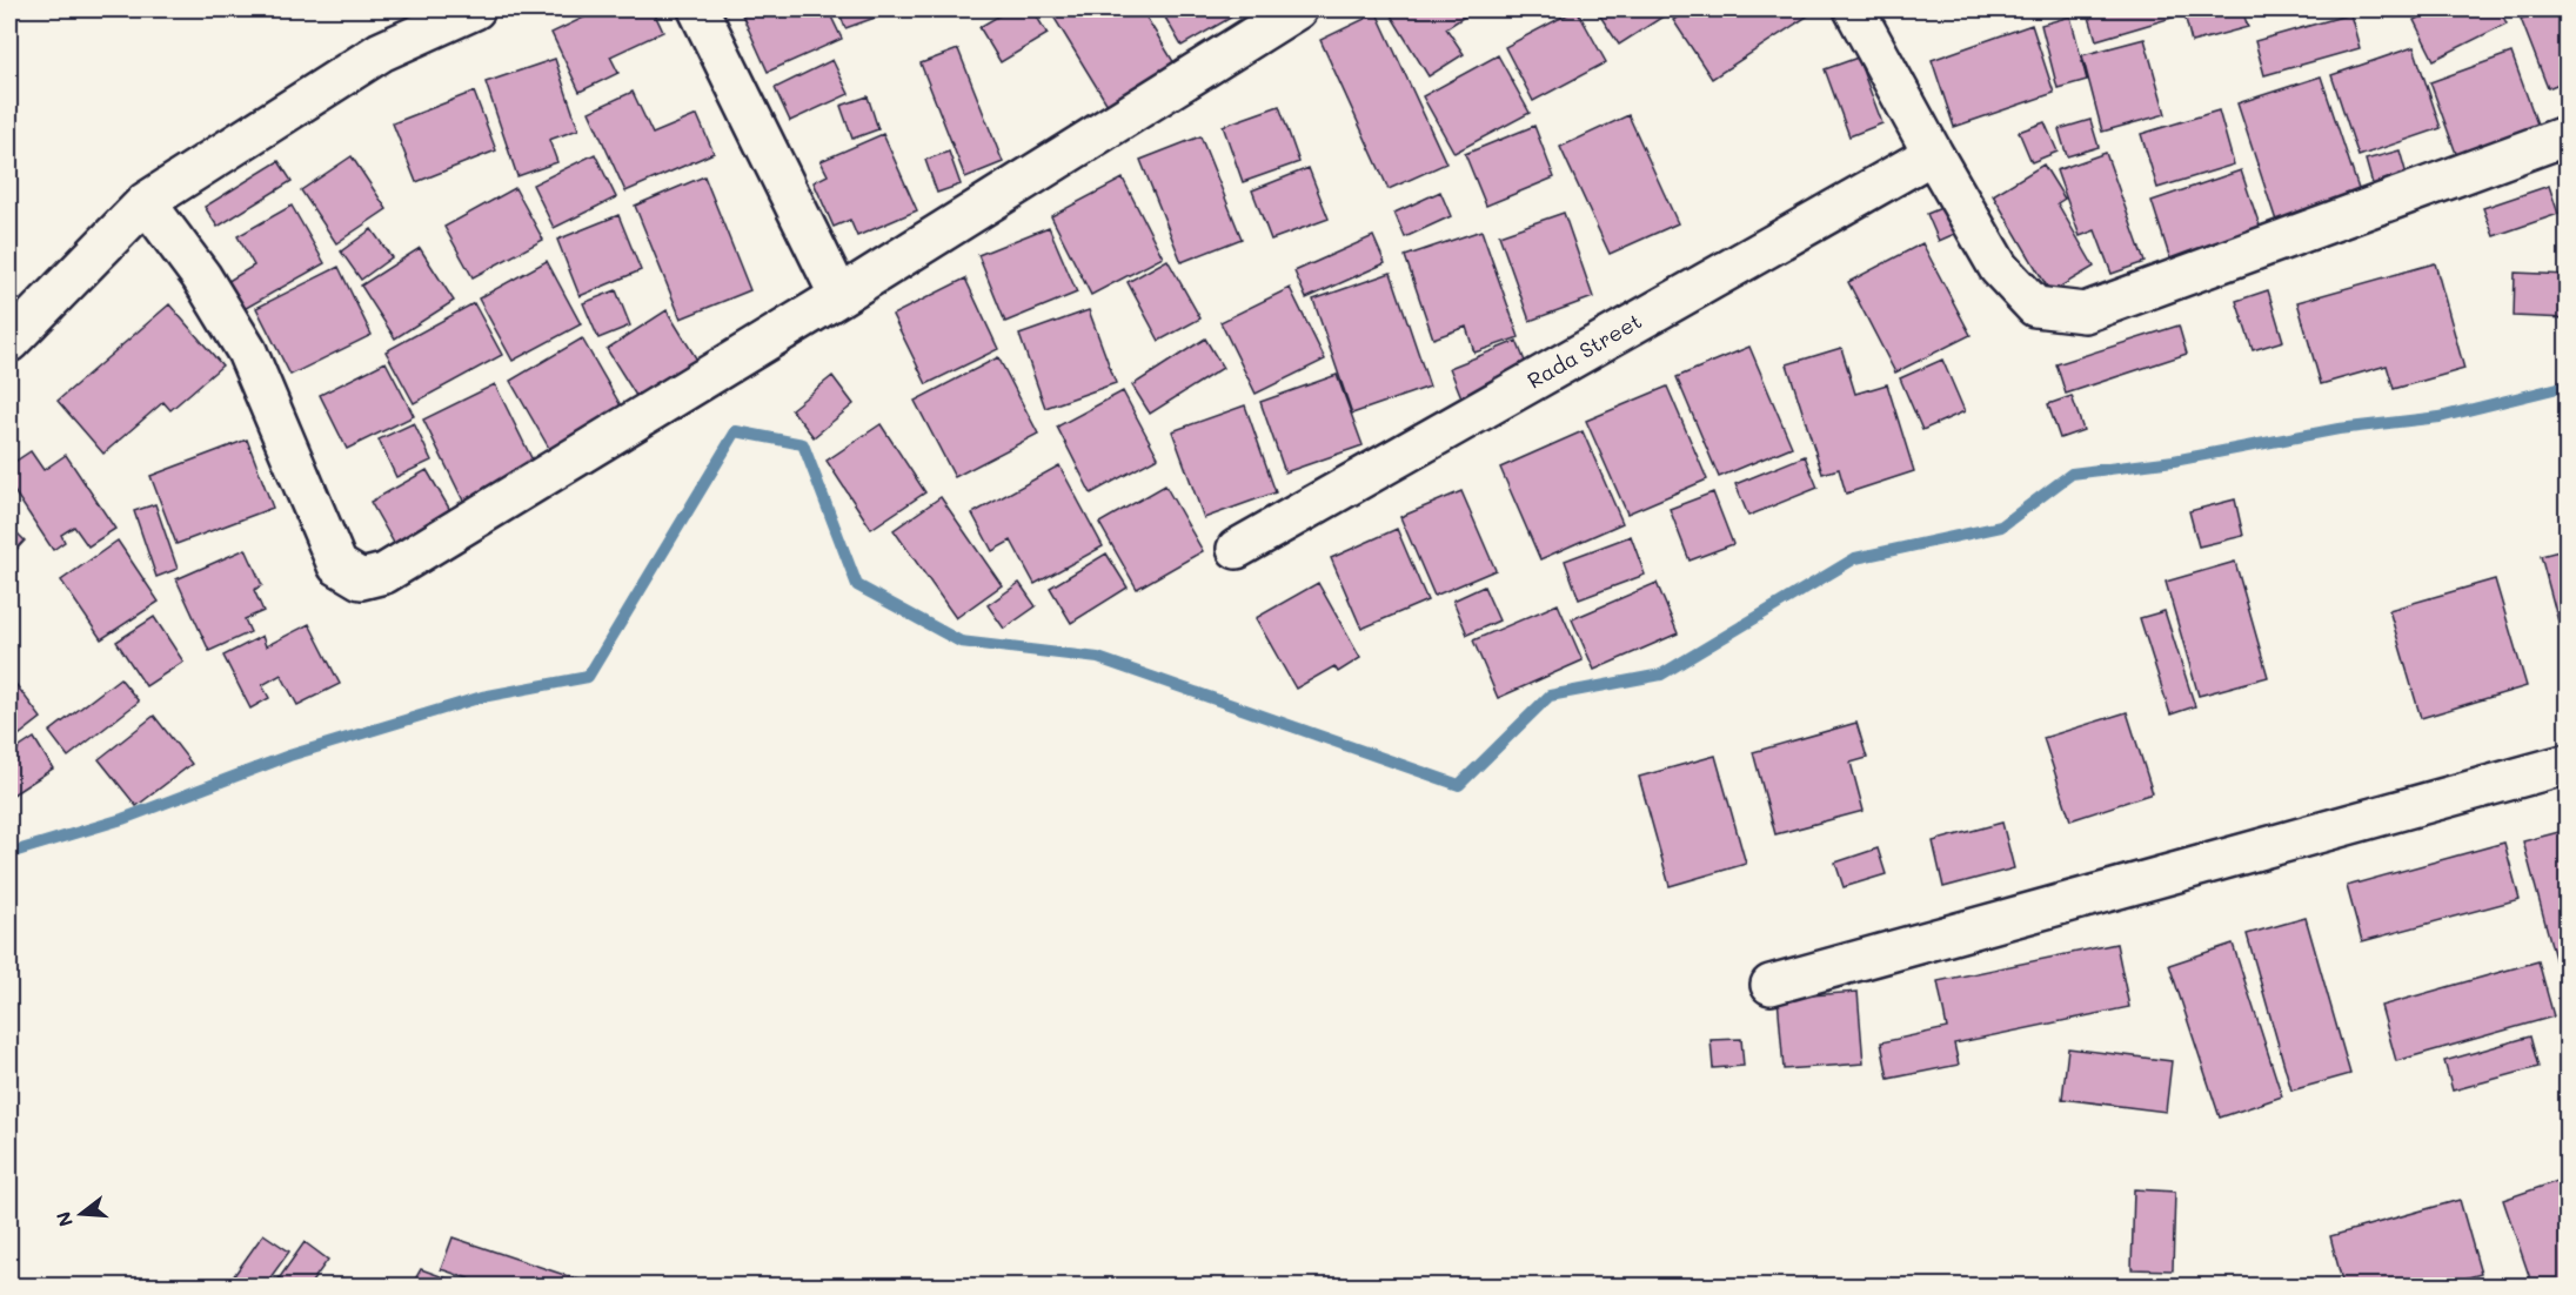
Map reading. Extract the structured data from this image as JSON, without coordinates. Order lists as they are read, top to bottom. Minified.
{"streets":{"street":["Rada Street"]},"north":"left"}
